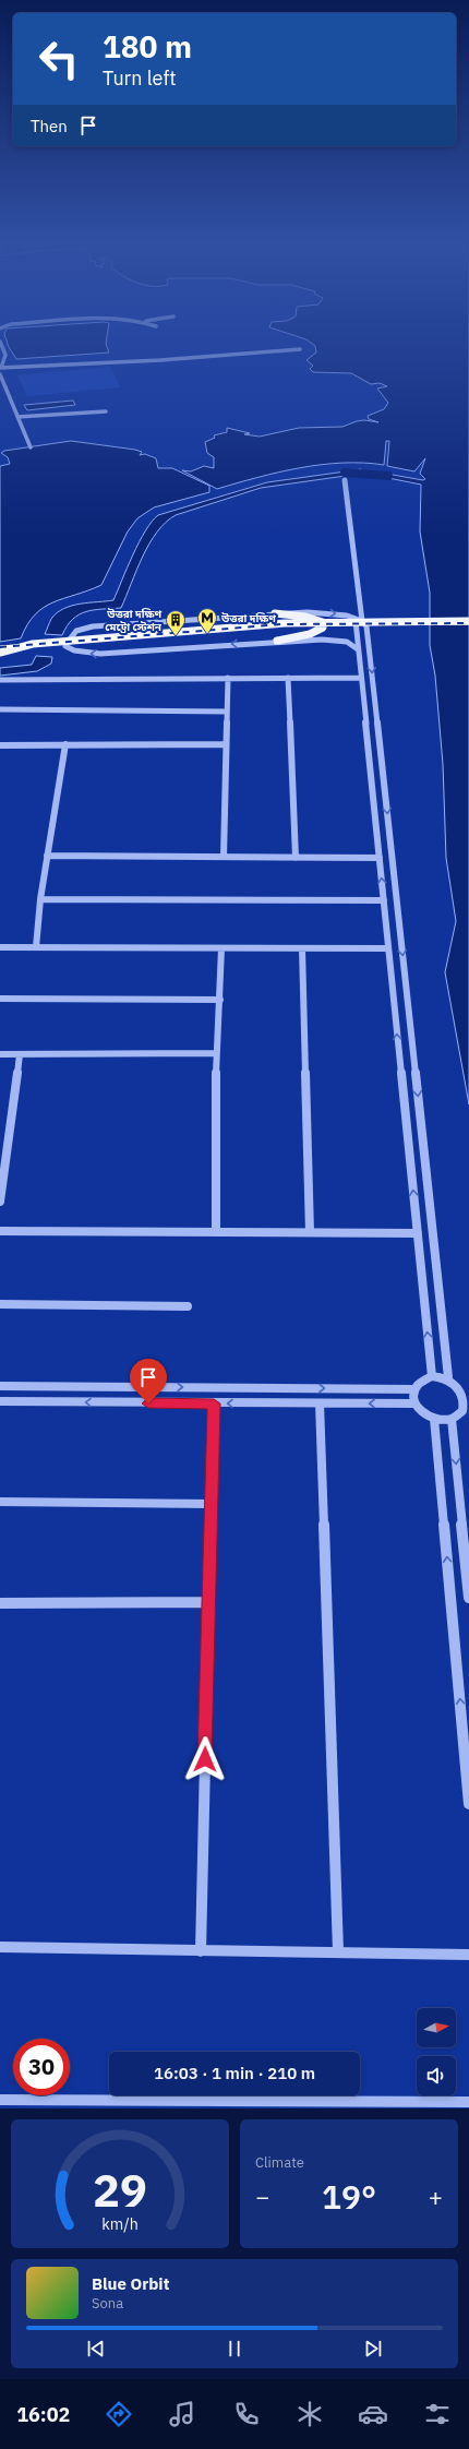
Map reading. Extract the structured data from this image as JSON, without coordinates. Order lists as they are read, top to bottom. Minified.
{"places":{"metro station":["উত্তরা দক্ষিণ"],"building":["উত্তরা দক্ষিণ মেট্রো স্টেশন"]},"north":"right","page":{"turn":["180 m","Turn left"],"then":"Then","limit":"30","trip":"16:03 · 1 min · 210 m","tile":"Climate","heat":["−","19°","+"],"song":["Blue Orbit","Sona"],"tabs":"16:02","gauge":["29","km/h"]}}
